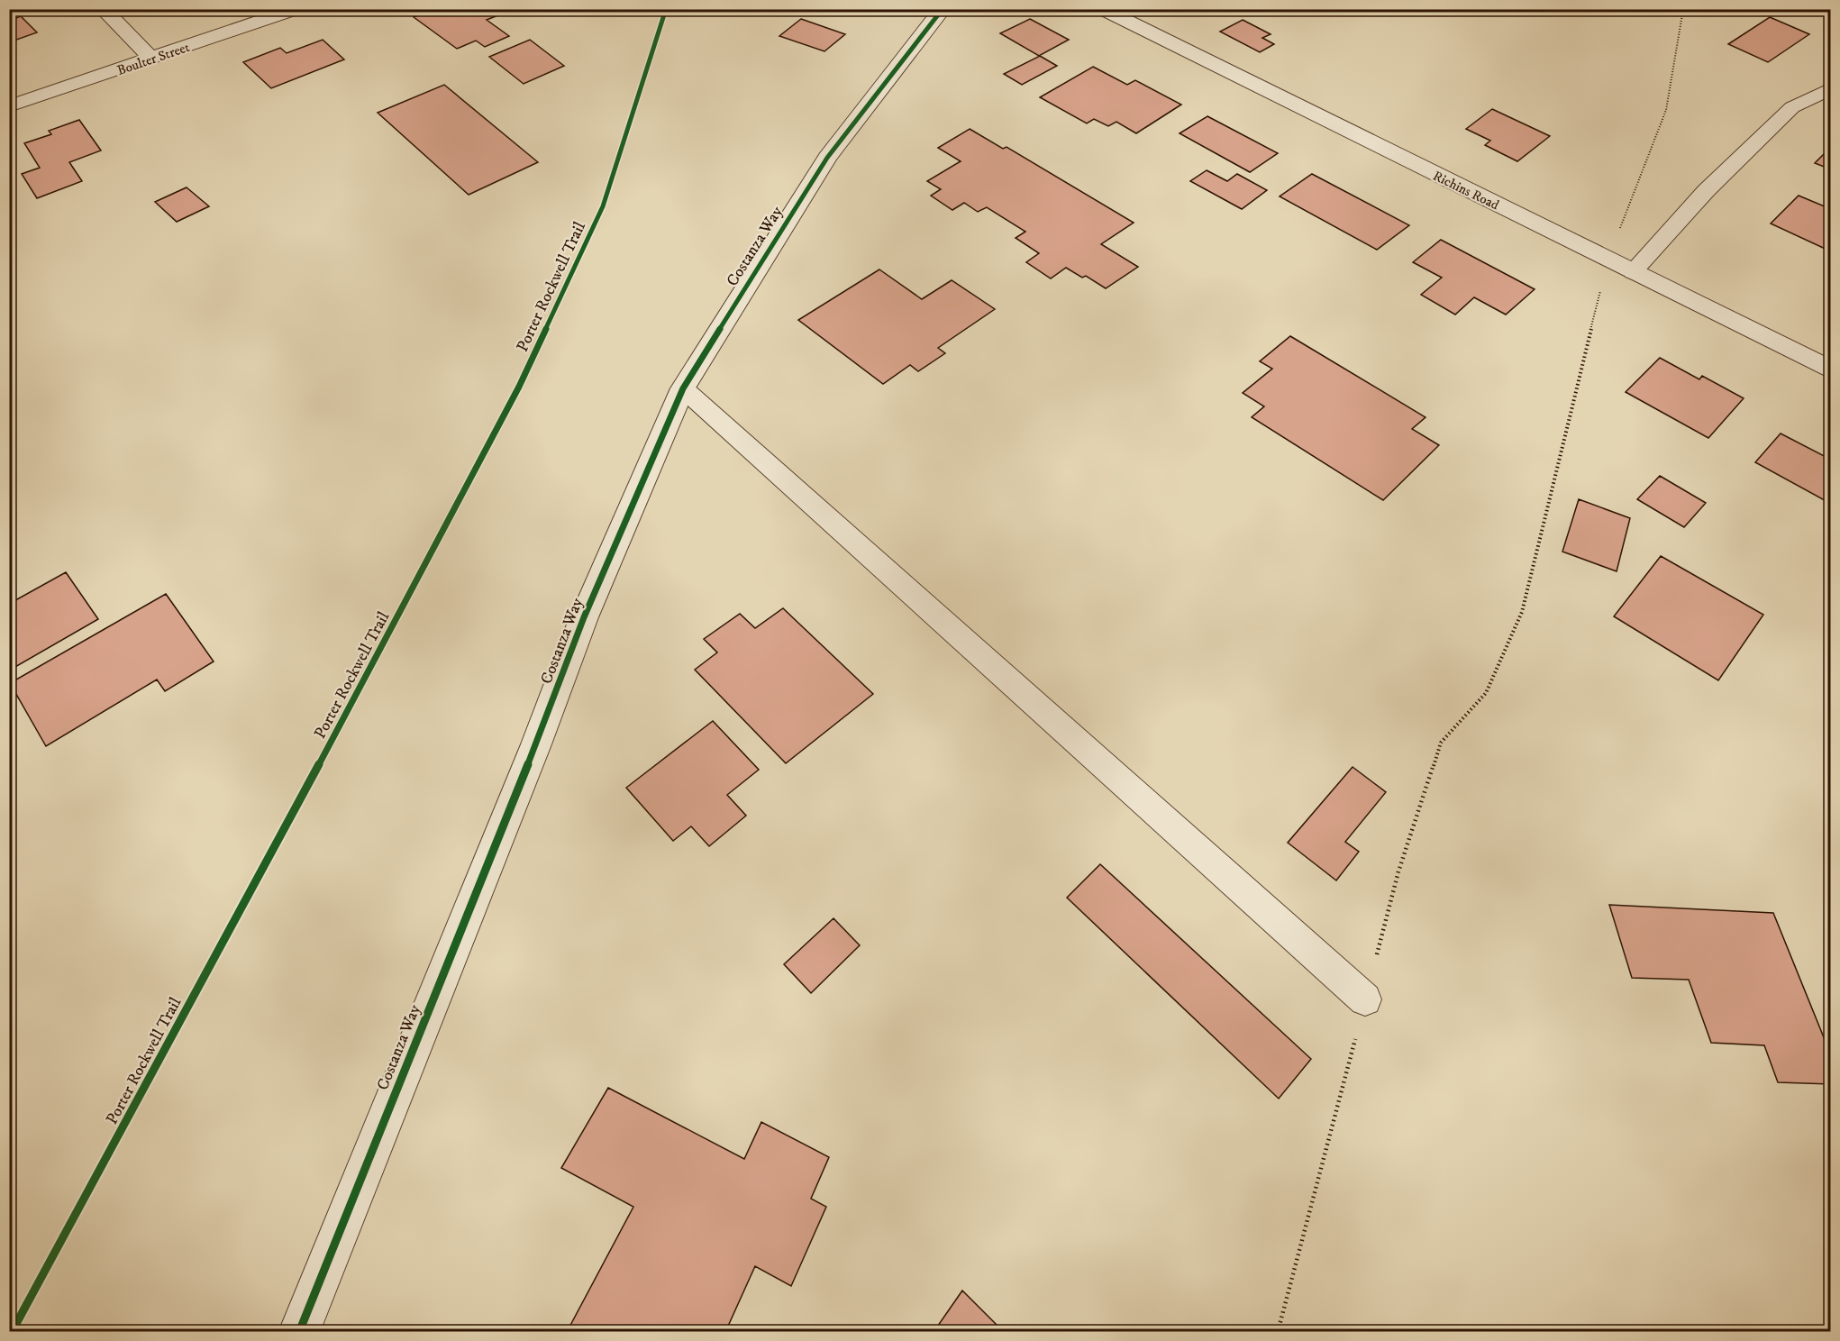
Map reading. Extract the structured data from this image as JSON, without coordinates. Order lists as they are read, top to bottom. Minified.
{"streets":{"street":["Boulter Street","Richins Road","Costanza Way"],"cycle path":["Porter Rockwell Trail"]}}
